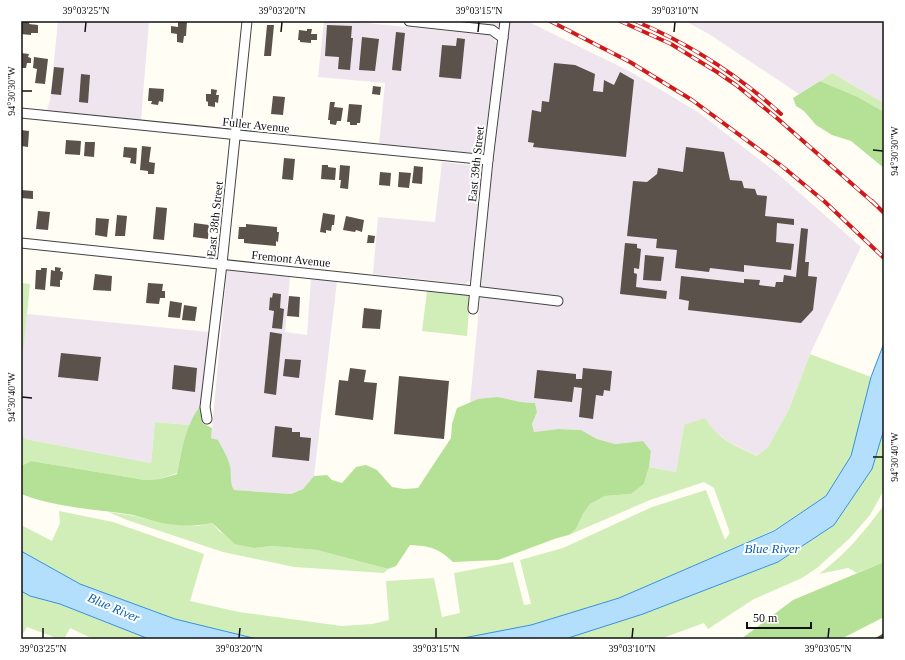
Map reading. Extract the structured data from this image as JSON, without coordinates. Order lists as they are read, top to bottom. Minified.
{"streets":{"street":["Fuller Avenue","East 39th Street","East 38th Street","Fremont Avenue"]},"crossings":[["Fuller Avenue","East 39th Street"],["Fuller Avenue","East 38th Street"],["East 39th Street","Fremont Avenue"],["East 38th Street","Fremont Avenue"]],"water":["Blue River"],"scale_bar":"50 m","coordinates":["39°03'25\"N","39°03'20\"N","39°03'15\"N","39°03'10\"N","94°30'30\"W","94°30'40\"W","39°03'05\"N"]}
